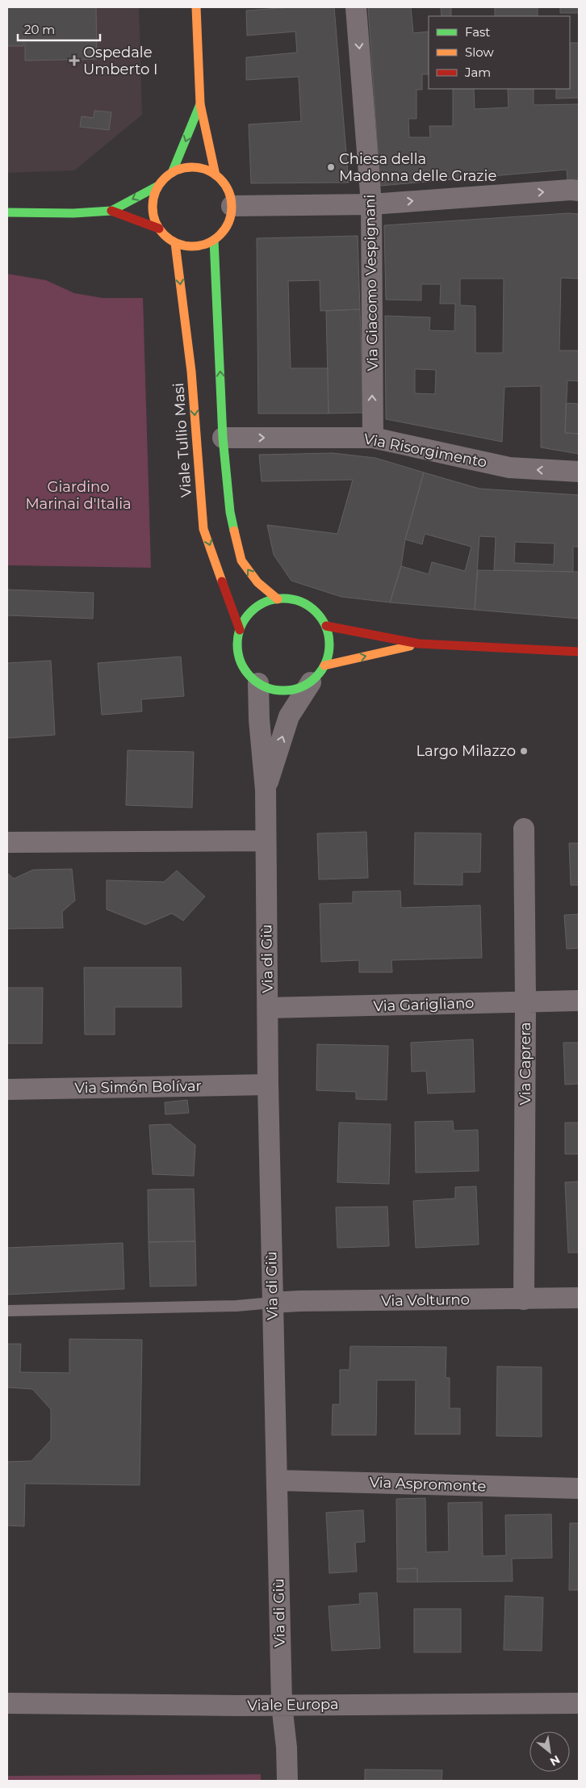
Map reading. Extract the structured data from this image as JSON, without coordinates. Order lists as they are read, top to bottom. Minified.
{"streets":{"main road":["Viale Tullio Masi"],"street":["Via Giacomo Vespignani","Via Risorgimento","Via di Giù","Via Garigliano","Via Caprera","Via Simón Bolívar","Via Volturno","Via Aspromonte","Viale Europa"]},"crossings":[["Via Giacomo Vespignani","Via Risorgimento"],["Viale Tullio Masi","Via di Giù"],["Via di Giù","Via Garigliano"],["Via di Giù","Via Simón Bolívar"],["Via di Giù","Via Volturno"],["Via di Giù","Via Aspromonte"],["Via di Giù","Viale Europa"],["Via Garigliano","Via Caprera"],["Via Caprera","Via Volturno"]],"parks":["Giardino Marinai d'Italia"],"places":{"health":["Ospedale Umberto I"],"other":["Chiesa della Madonna delle Grazie","Largo Milazzo"]},"legend":["Fast","Slow","Jam"],"scale_bar":"20 m","north":"bottom right"}
